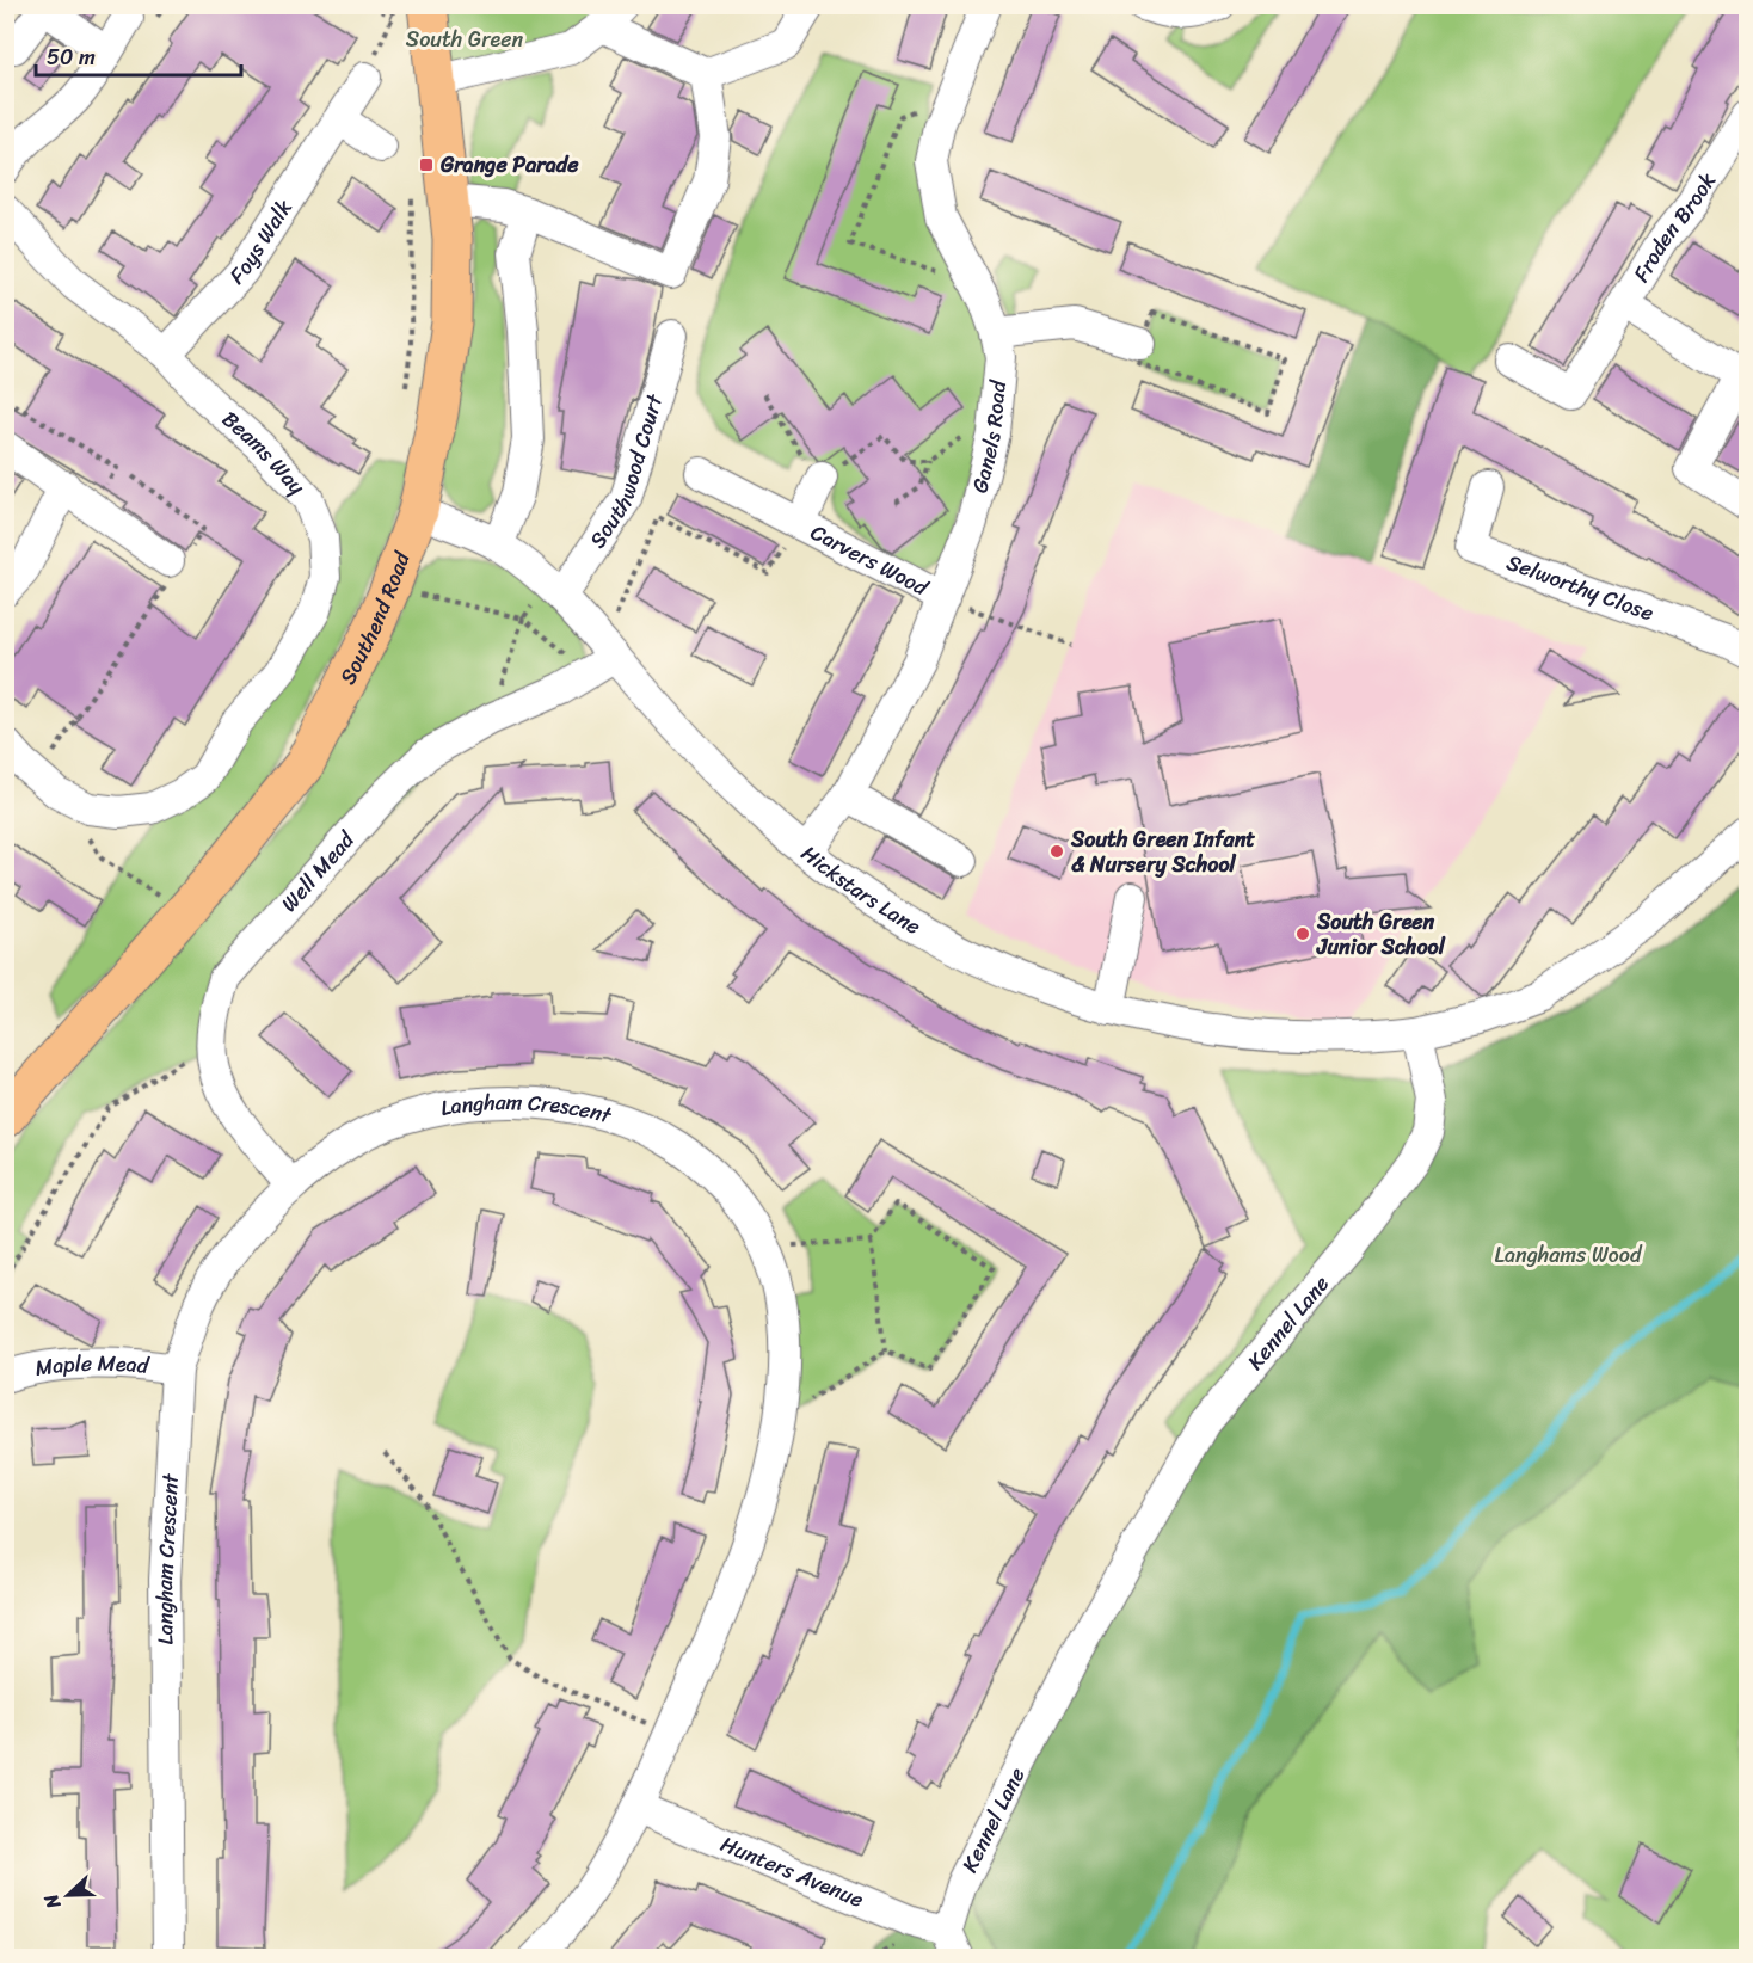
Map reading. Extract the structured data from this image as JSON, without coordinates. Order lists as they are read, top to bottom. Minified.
{"streets":{"main road":["Southend Road"],"street":["Froden Brook","Foys Walk","Ganels Road","Beams Way","Southwood Court","Carvers Wood","Selworthy Close","Well Mead","Hickstars Lane","Langham Crescent","Kennel Lane","Maple Mead","Hunters Avenue"]},"crossings":[["Foys Walk","Beams Way"],["Ganels Road","Carvers Wood"],["Ganels Road","Hickstars Lane"],["Southwood Court","Hickstars Lane"],["Southend Road","Hickstars Lane"],["Well Mead","Hickstars Lane"],["Well Mead","Langham Crescent"],["Hickstars Lane","Kennel Lane"],["Langham Crescent","Maple Mead"],["Langham Crescent","Hunters Avenue"],["Kennel Lane","Hunters Avenue"]],"parks":["South Green","Langhams Wood"],"places":{"transit":["Grange Parade"],"other":["South Green Infant & Nursery School","South Green Junior School"]},"scale_bar":"50 m","north":"left"}
